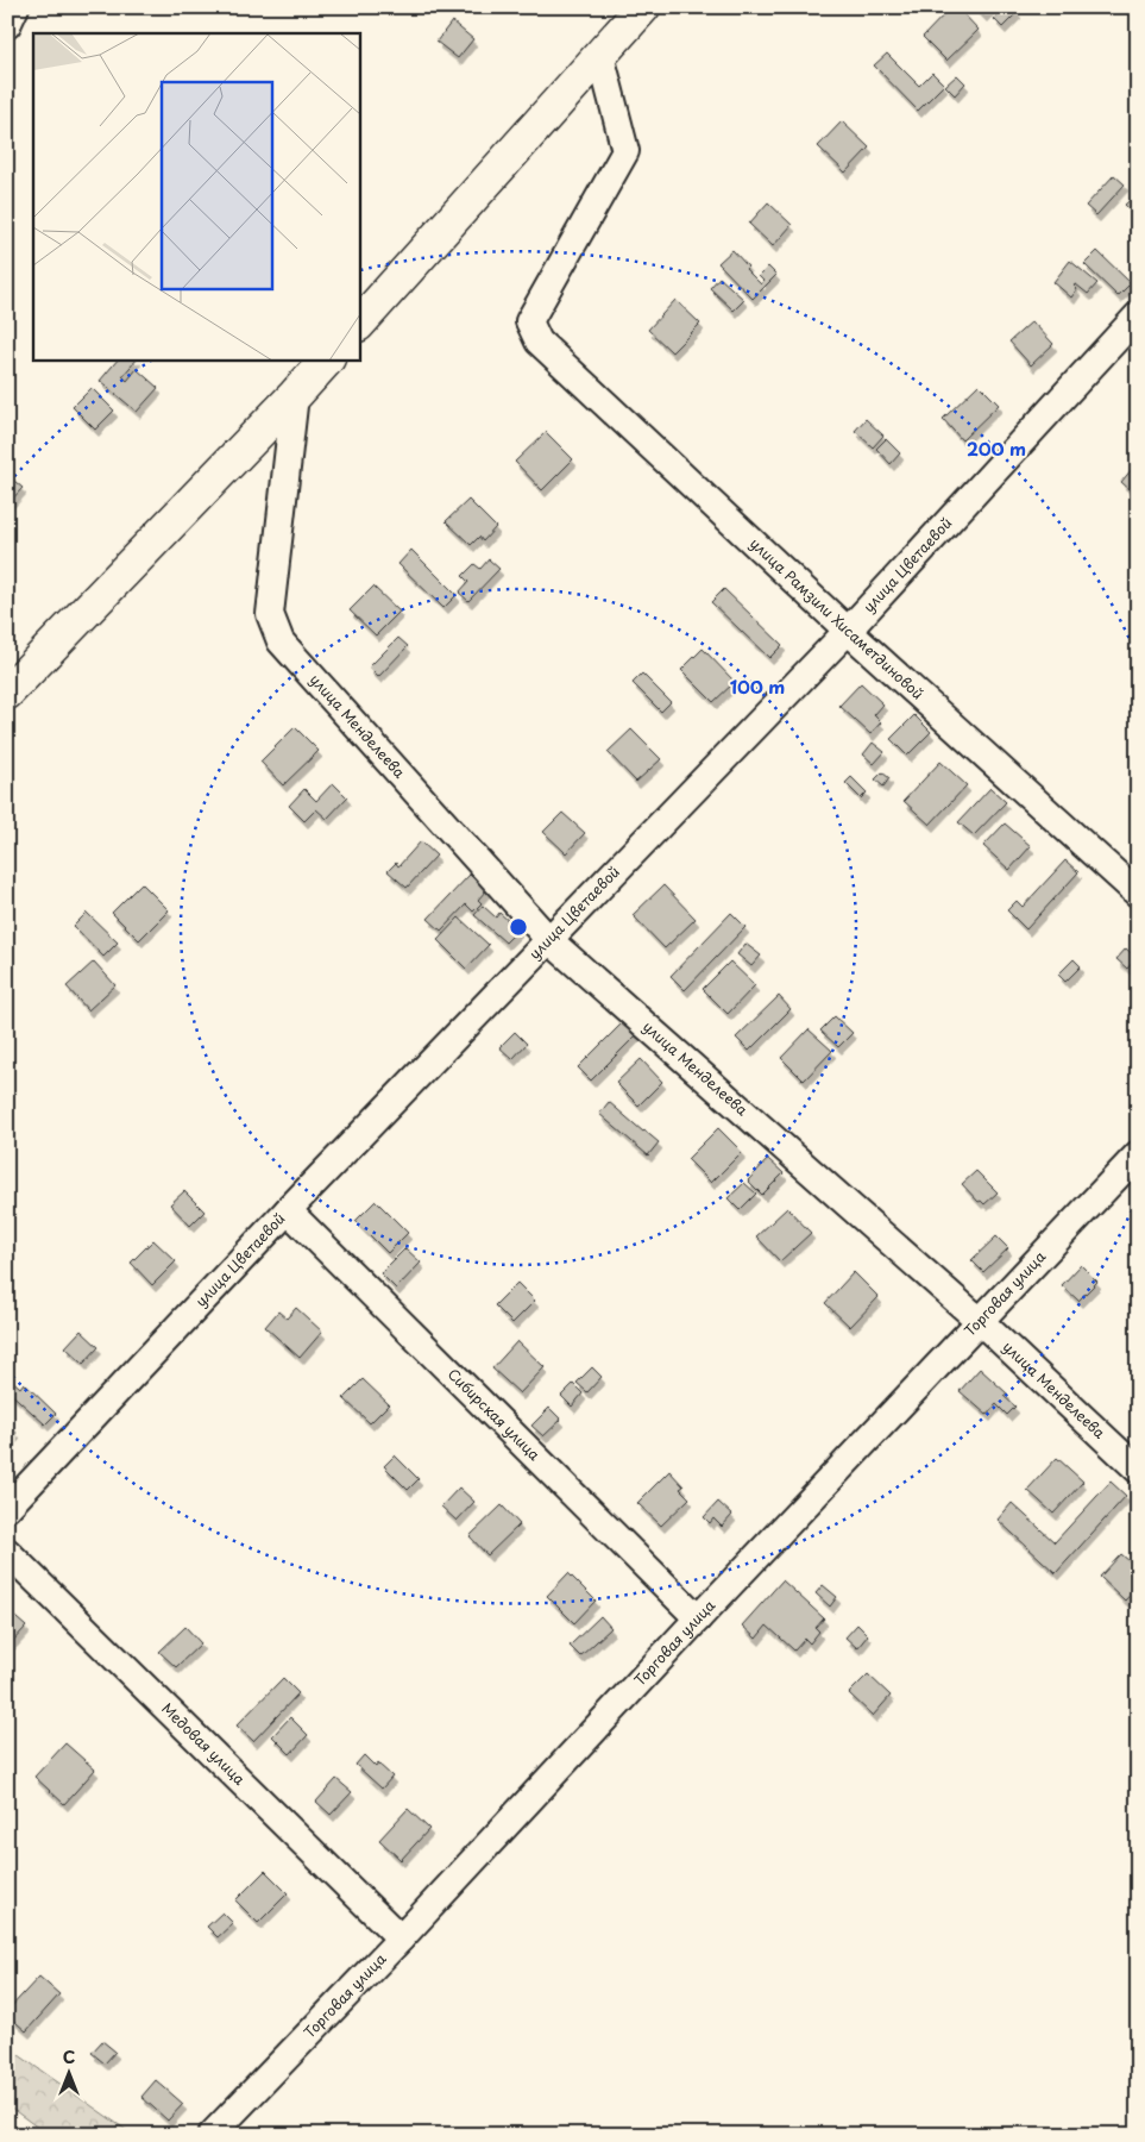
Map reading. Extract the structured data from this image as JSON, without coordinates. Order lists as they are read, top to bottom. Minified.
{"streets":{"street":["улица Цветаевой","улица Рамзили Хисаметдиновой","улица Менделеева","Торговая улица","Сибирская улица","Медовая улица"]},"crossings":[["улица Цветаевой","улица Рамзили Хисаметдиновой"],["улица Цветаевой","улица Менделеева"],["улица Цветаевой","Сибирская улица"],["улица Менделеева","Торговая улица"],["Торговая улица","Сибирская улица"],["Торговая улица","Медовая улица"]],"north":"top","rings":["200 m","100 m"]}
